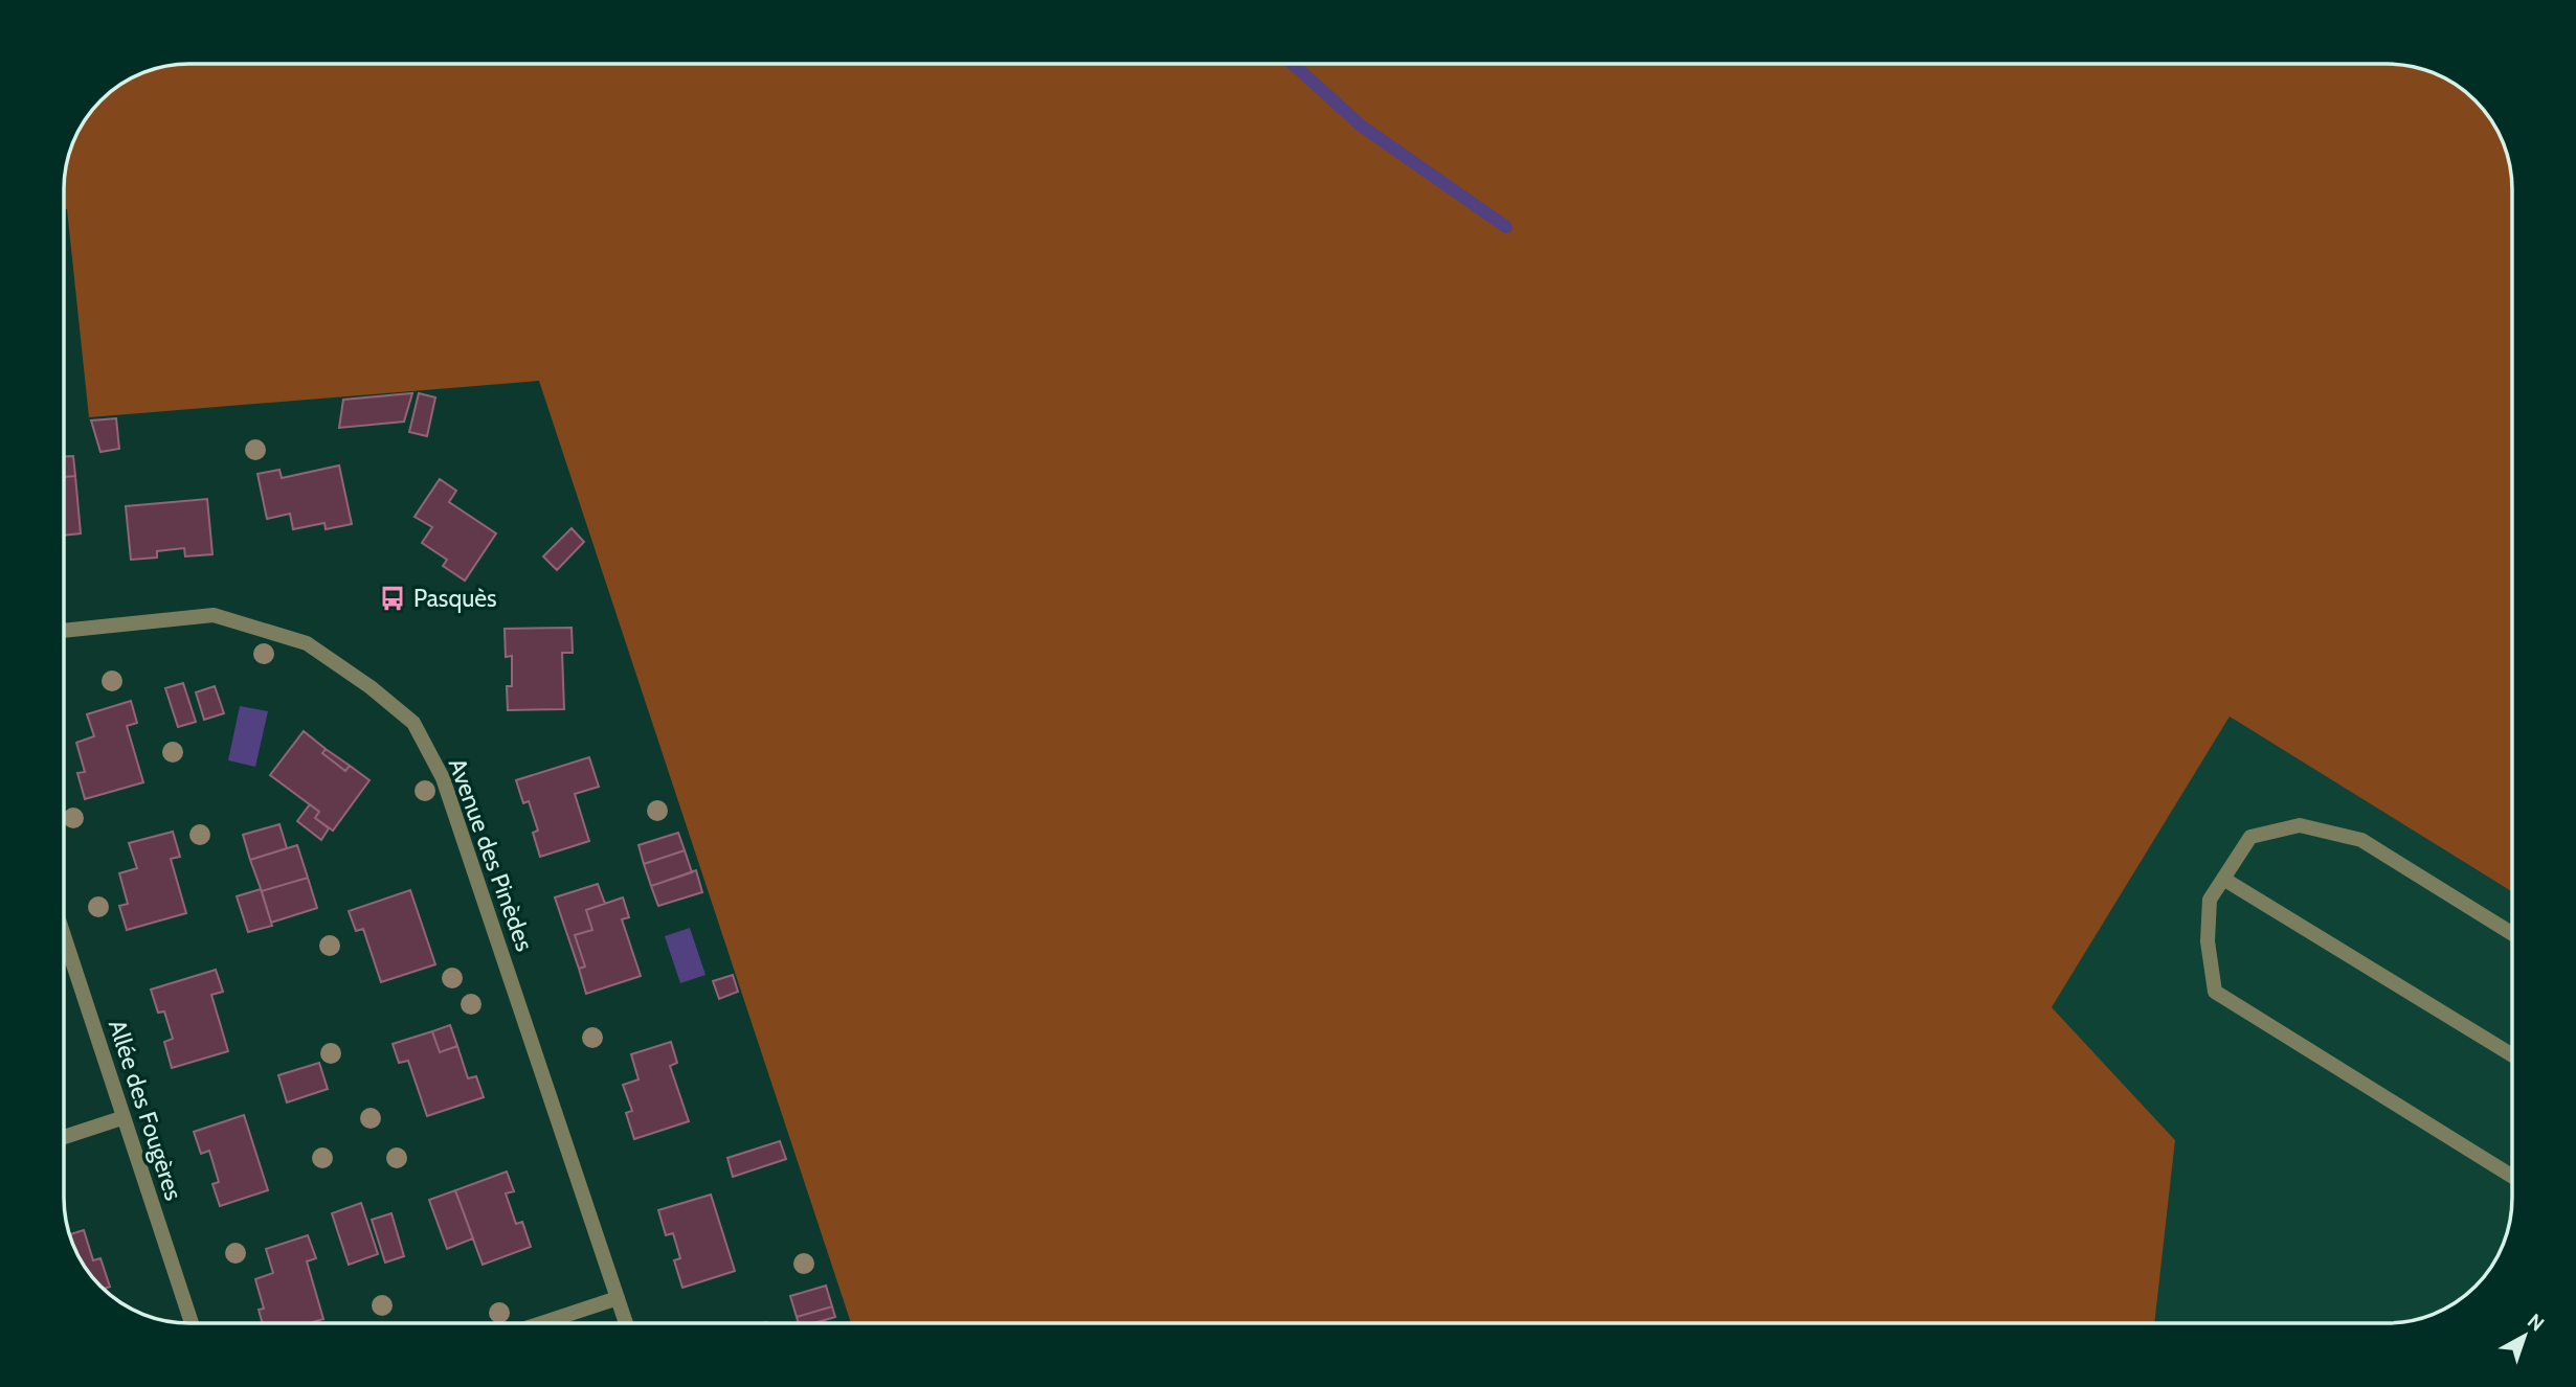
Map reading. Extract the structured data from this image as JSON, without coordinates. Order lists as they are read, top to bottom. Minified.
{"streets":{"street":["Avenue des Pinèdes","Allée des Fougères"]},"places":{"bus stop":["Pasquès"]},"north":"top right"}
